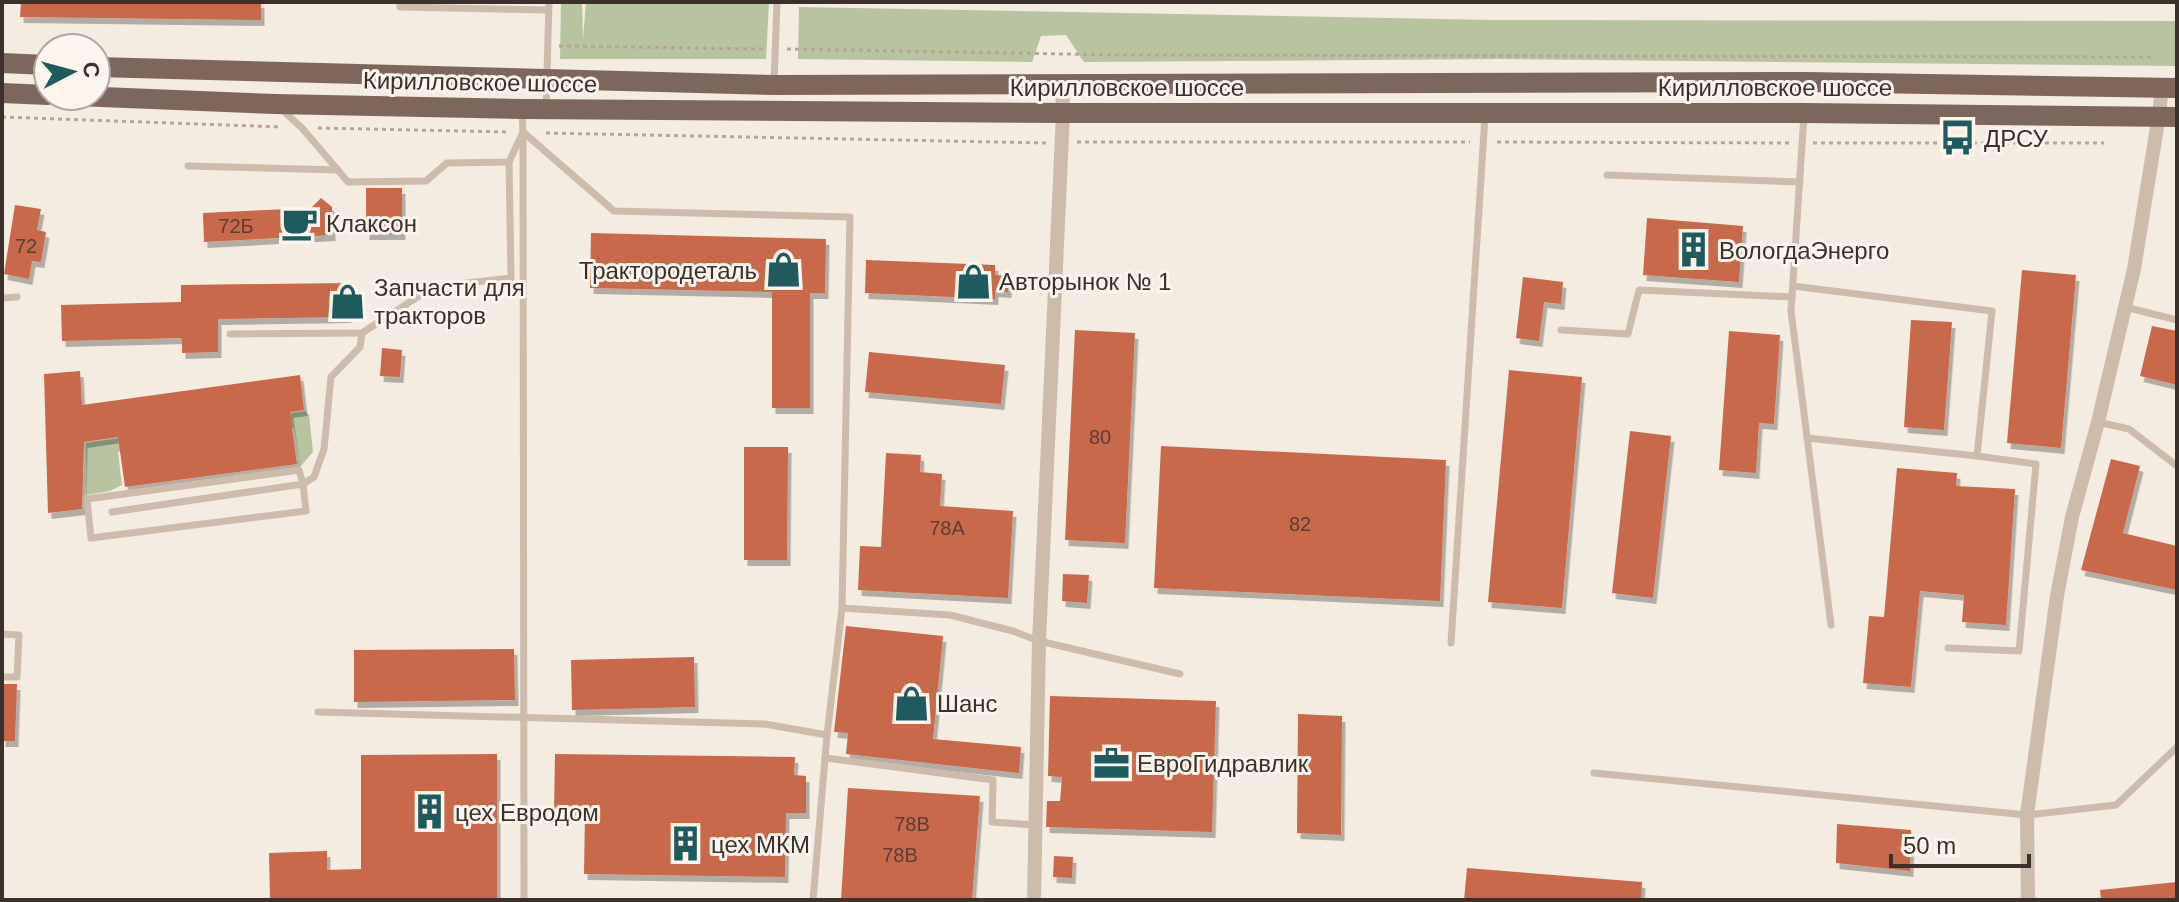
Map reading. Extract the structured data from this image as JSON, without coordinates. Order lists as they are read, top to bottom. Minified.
{"streets":{"main road":["Кирилловское шоссе"]},"places":{"bus stop":["ДРСУ"],"cafe":["Клаксон"],"building":["ВологдаЭнерго","цех Евродом","цех МКМ"],"shop":["Трактородеталь","Авторынок № 1","Запчасти для тракторов","Шанс"],"office":["ЕвроГидравлик"]},"house_numbers":["72Б","72","80","82","78А","78В","78В"],"scale_bar":"50 m","north":"right"}
